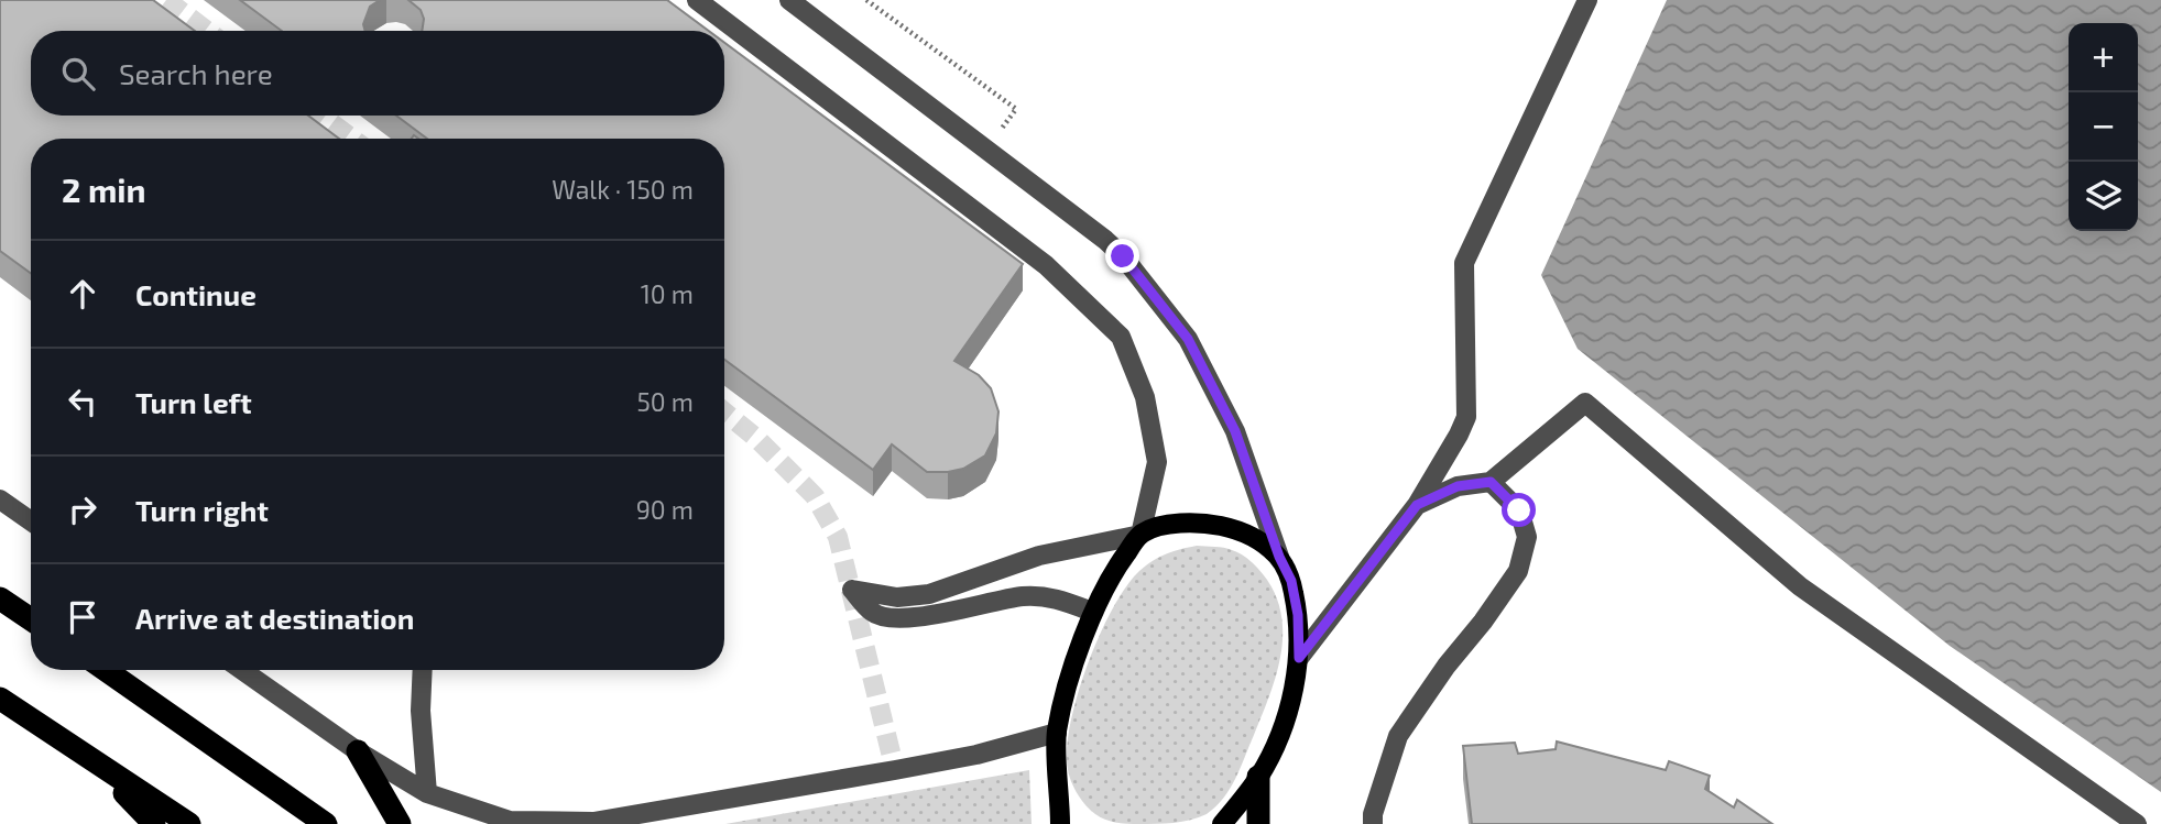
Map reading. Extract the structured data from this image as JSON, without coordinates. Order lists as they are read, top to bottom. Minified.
{"page":{"map_buttons":["+","−"],"search":"Search here","heading":["2 min","Walk · 150 m"],"list":[["Continue","10 m"],["Turn left","50 m"],["Turn right","90 m"],"Arrive at destination"]}}
